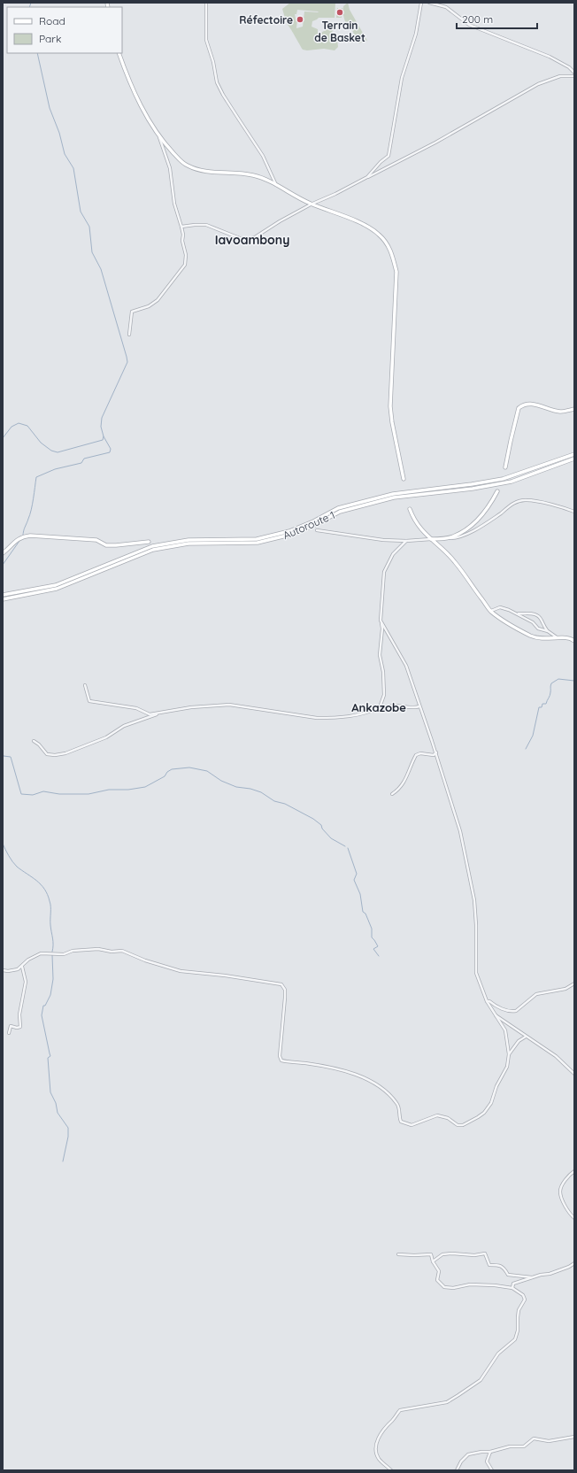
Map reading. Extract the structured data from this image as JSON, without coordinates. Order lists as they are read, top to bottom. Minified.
{"streets":{"main road":["Autoroute 1"]},"districts":["Iavoambony","Ankazobe"],"places":["Terrain de Basket","Réfectoire"],"legend":["Road","Park"],"scale_bar":"200 m"}
